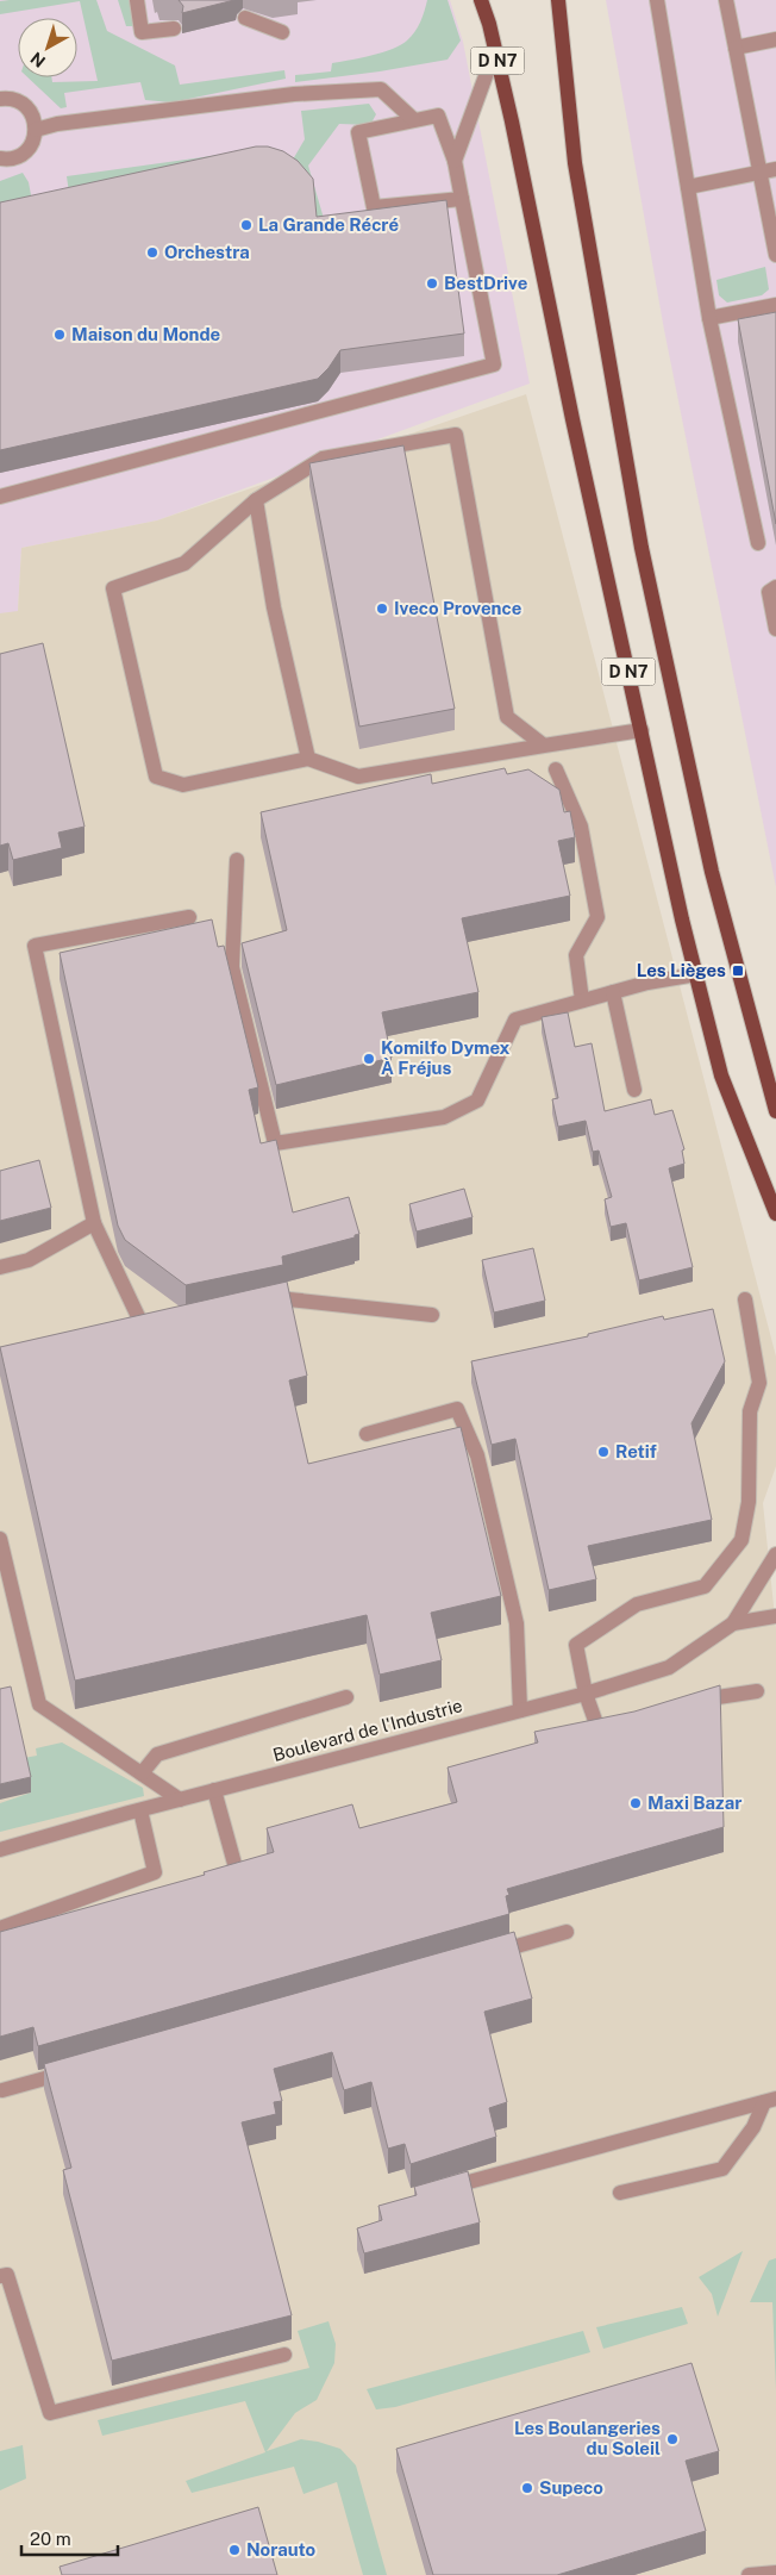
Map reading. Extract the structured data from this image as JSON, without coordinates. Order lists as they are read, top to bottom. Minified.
{"streets":{"main road":["D N7"],"street":["Boulevard de l'Industrie"]},"places":{"other":["La Grande Récré","Orchestra","BestDrive","Maison du Monde","Iveco Provence","Komilfo Dymex À Fréjus","Retif","Maxi Bazar","Les Boulangeries du Soleil","Supeco","Norauto"],"transit":["Les Lièges"]},"scale_bar":"20 m","north":"bottom left"}
